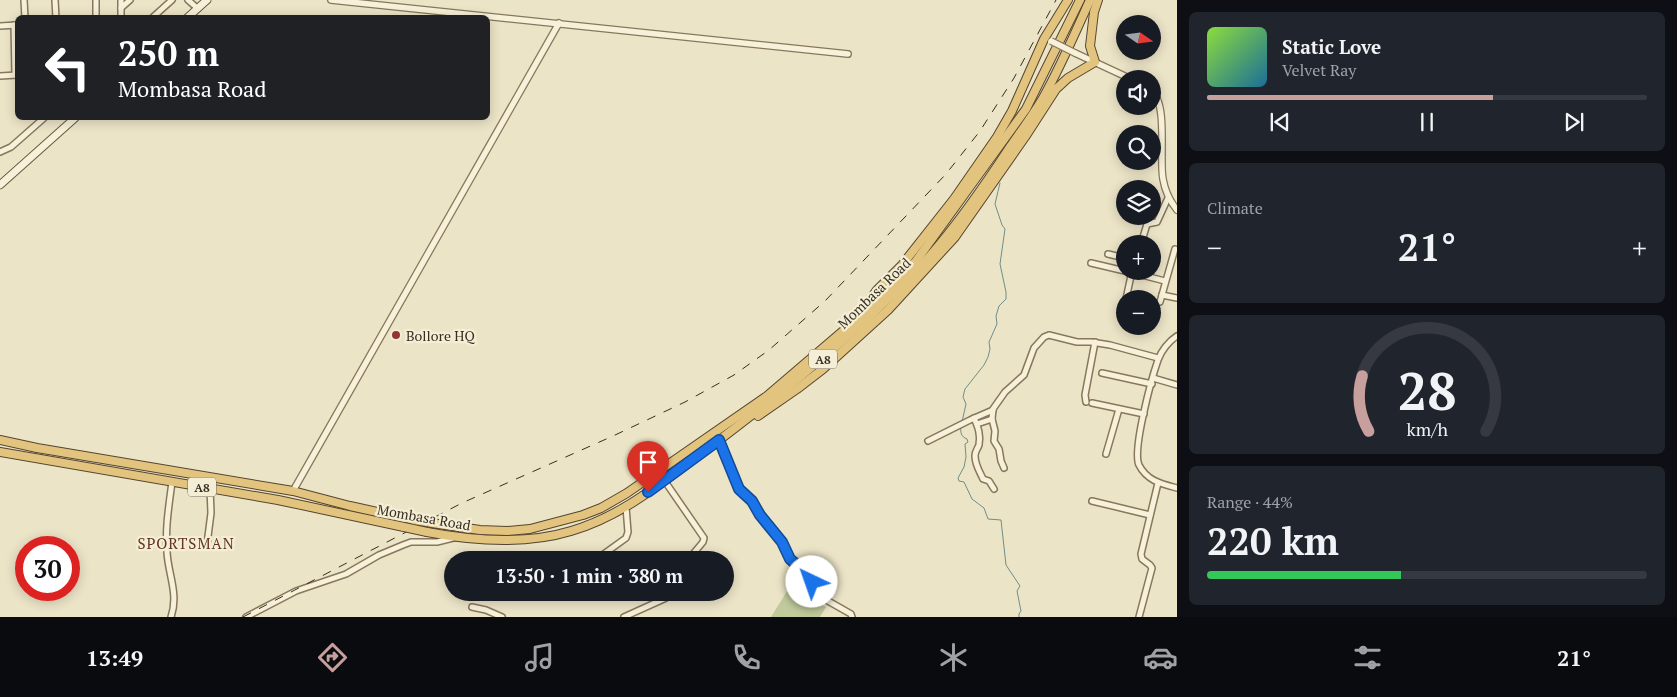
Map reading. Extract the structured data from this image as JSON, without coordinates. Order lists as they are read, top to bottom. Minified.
{"streets":{"highway":["Mombasa Road","A8"]},"districts":["SPORTSMAN"],"places":["Bollore HQ"],"north":"right","page":{"map_buttons":["+","−"],"turn":["250 m","Mombasa Road"],"song":["Static Love","Velvet Ray"],"tile":["Climate",["Range · 44%","220 km"]],"heat":["−","21°","+"],"limit":"30","trip":"13:50 · 1 min · 380 m","tabs":["13:49","21°"],"gauge":["28","km/h"]}}
